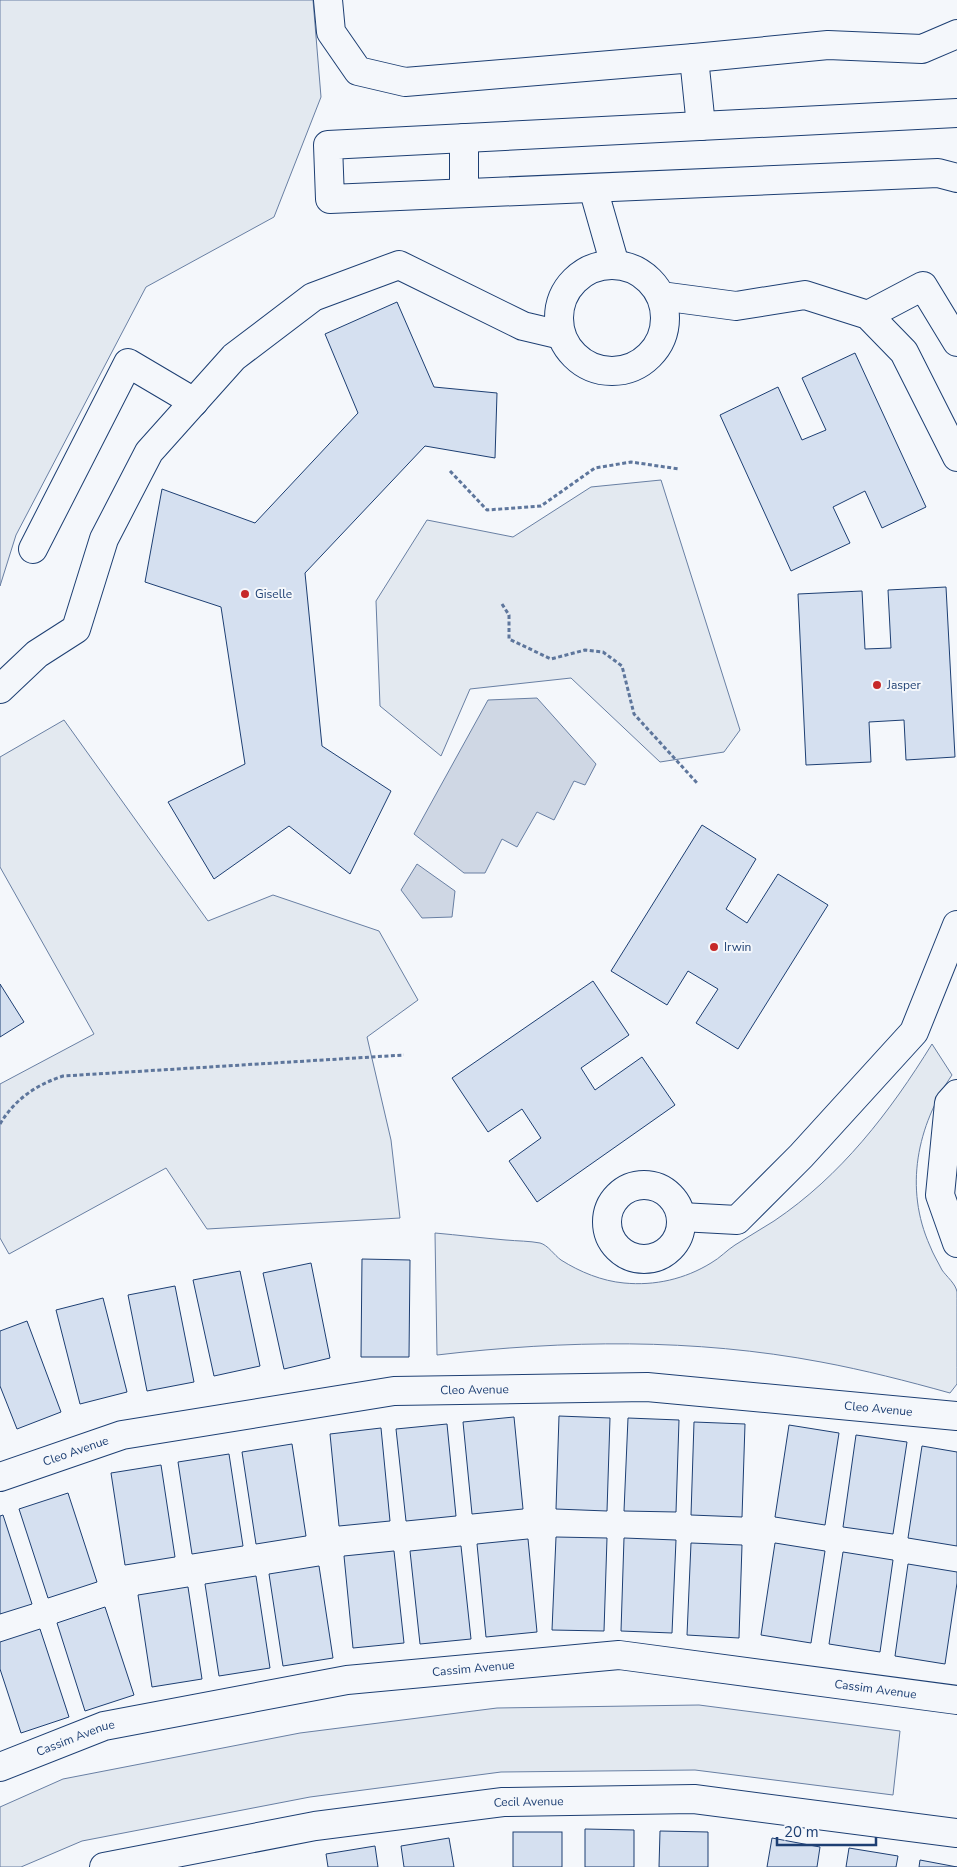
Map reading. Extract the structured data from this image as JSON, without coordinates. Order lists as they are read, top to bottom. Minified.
{"streets":{"street":["Cleo Avenue","Cassim Avenue","Cecil Avenue"]},"places":["Giselle","Jasper","Irwin"],"scale_bar":"20 m"}
